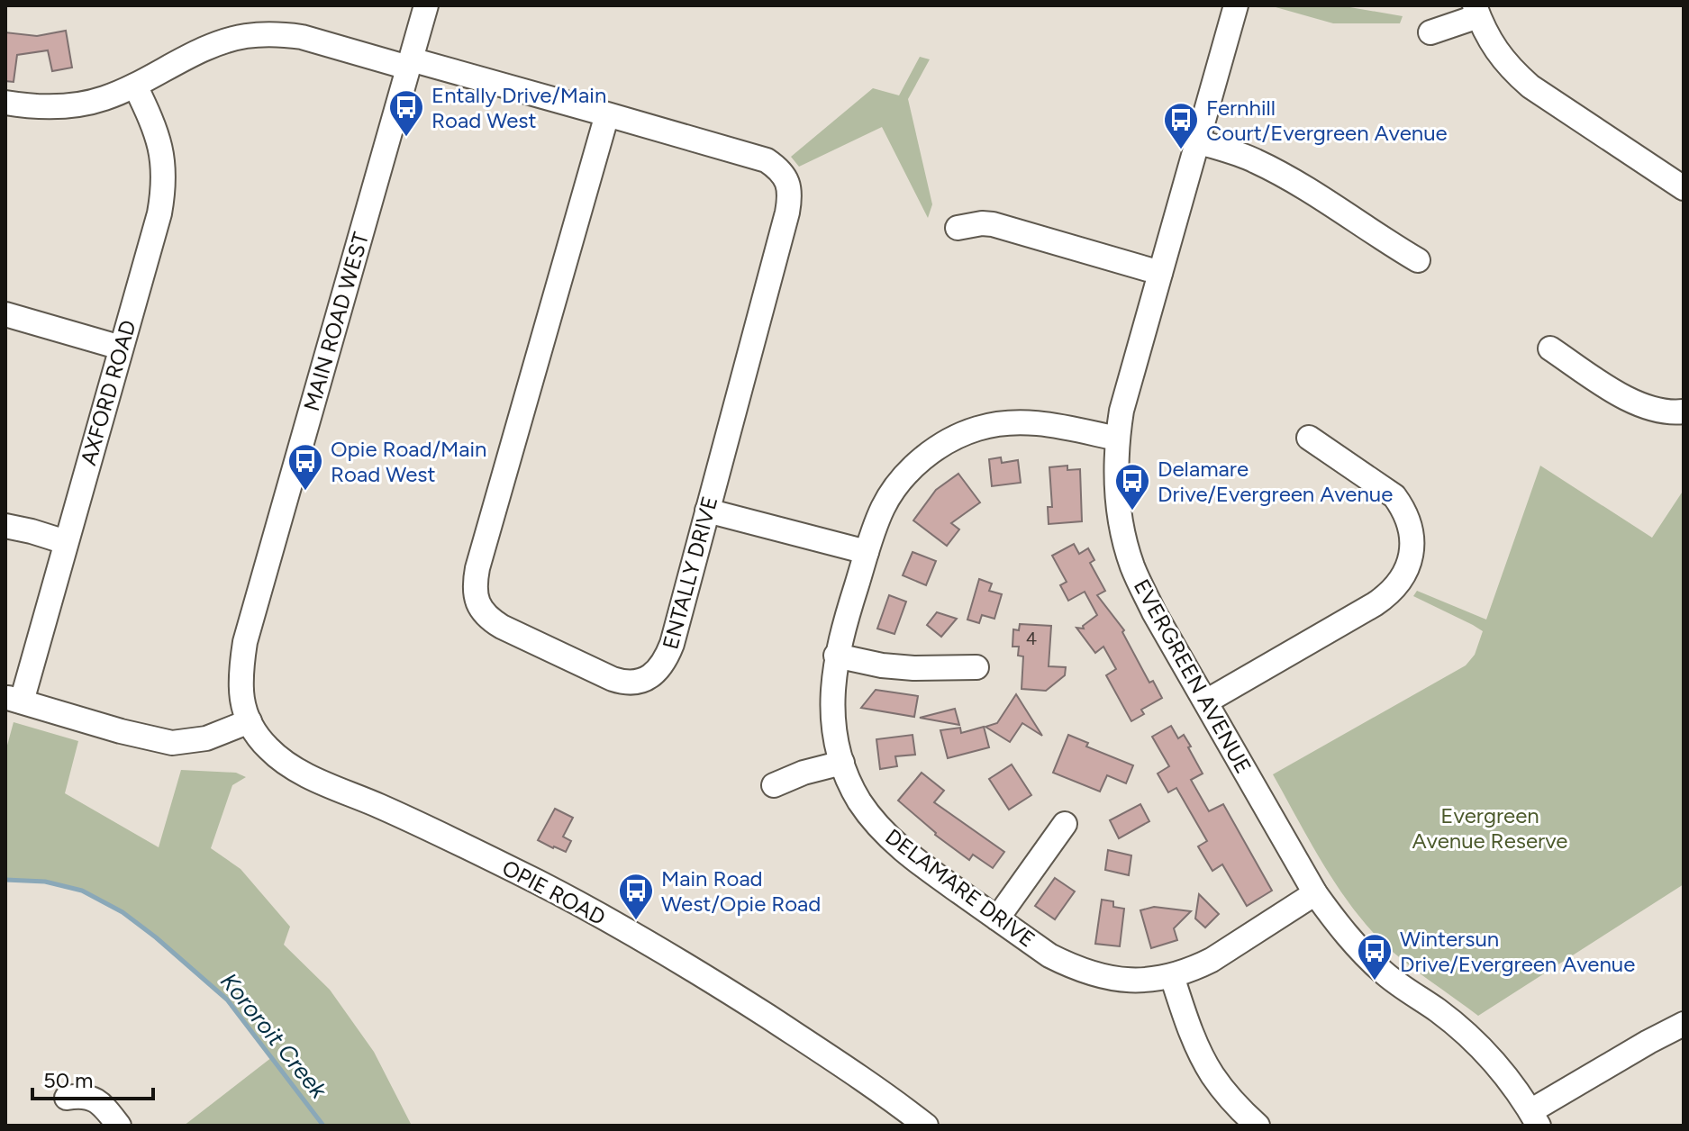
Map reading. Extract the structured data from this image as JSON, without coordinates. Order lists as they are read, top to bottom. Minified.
{"streets":{"street":["MAIN ROAD WEST","AXFORD ROAD","ENTALLY DRIVE","EVERGREEN AVENUE","DELAMARE DRIVE","OPIE ROAD"]},"crossings":[["MAIN ROAD WEST","ENTALLY DRIVE"],["MAIN ROAD WEST","OPIE ROAD"],["AXFORD ROAD","ENTALLY DRIVE"],["EVERGREEN AVENUE","DELAMARE DRIVE"]],"water":["Kororoit Creek"],"parks":["Evergreen Avenue Reserve"],"places":{"bus stop":["Entally Drive/Main Road West","Fernhill Court/Evergreen Avenue","Opie Road/Main Road West","Delamare Drive/Evergreen Avenue","Main Road West/Opie Road","Wintersun Drive/Evergreen Avenue"]},"house_numbers":["4"],"scale_bar":"50 m"}
